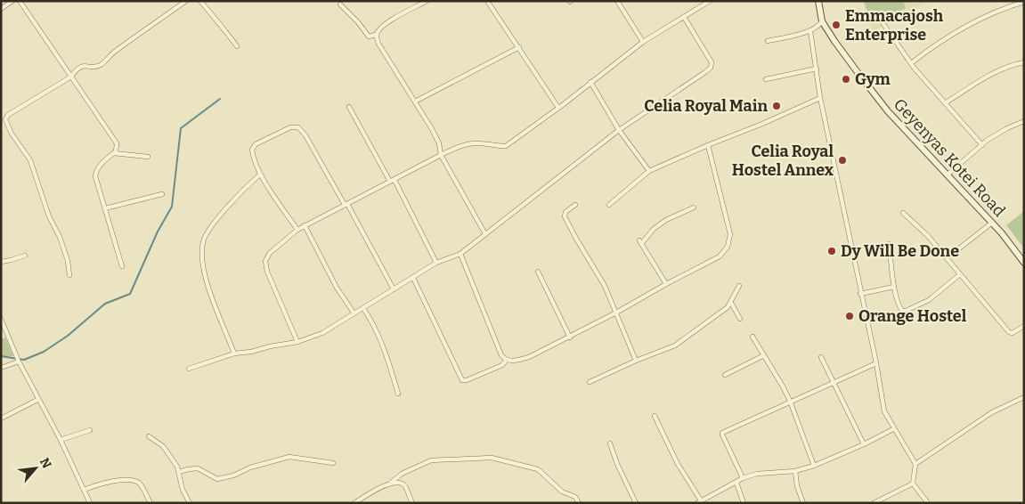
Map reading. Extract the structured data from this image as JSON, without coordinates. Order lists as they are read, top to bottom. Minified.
{"streets":{"street":["Geyenyas Kotei Road"]},"places":["Emmacajosh Enterprise","Gym","Celia Royal Main","Celia Royal Hostel Annex","Dy Will Be Done","Orange Hostel"],"north":"top right"}
